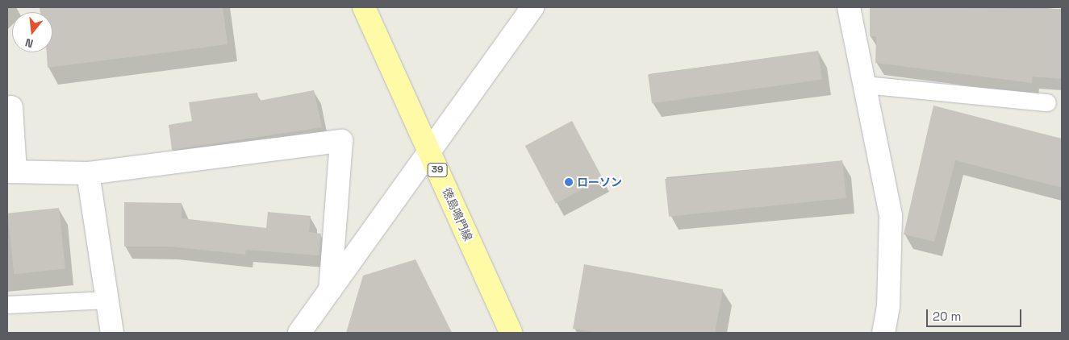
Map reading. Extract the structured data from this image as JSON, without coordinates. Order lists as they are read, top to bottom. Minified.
{"streets":{"main road":["39","徳島鳴門線"]},"places":["ローソン"],"scale_bar":"20 m","north":"bottom"}
